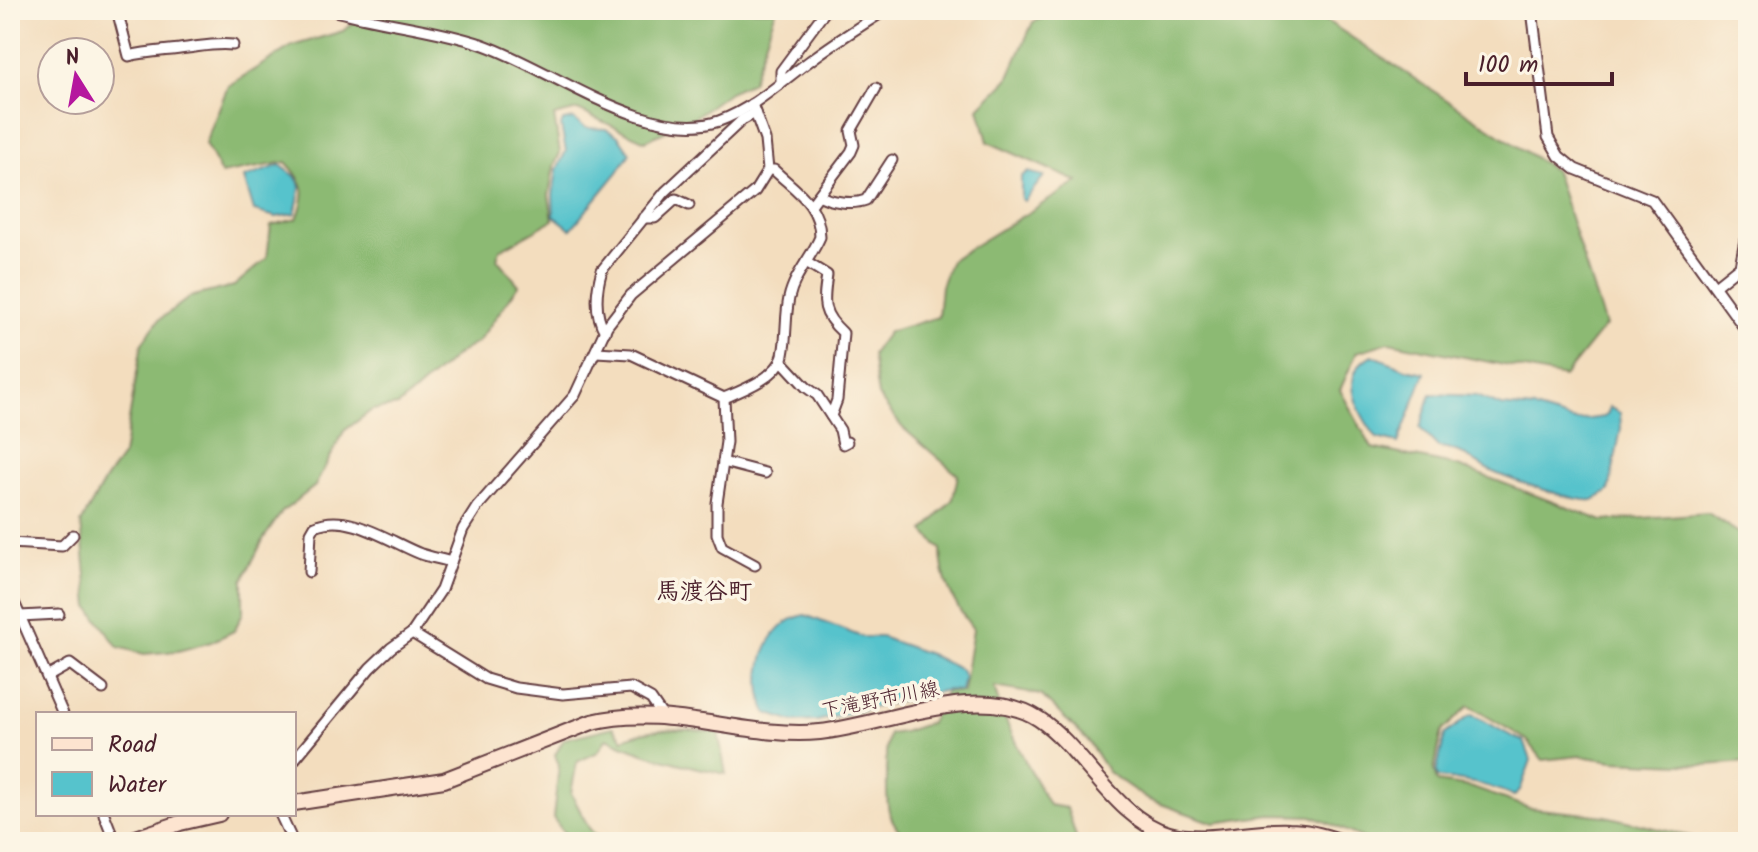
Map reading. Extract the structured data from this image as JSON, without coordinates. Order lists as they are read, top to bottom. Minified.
{"streets":{"main road":["下滝野市川線"]},"districts":["馬渡谷町"],"legend":["Road","Water"],"scale_bar":"100 m","north":"top"}
